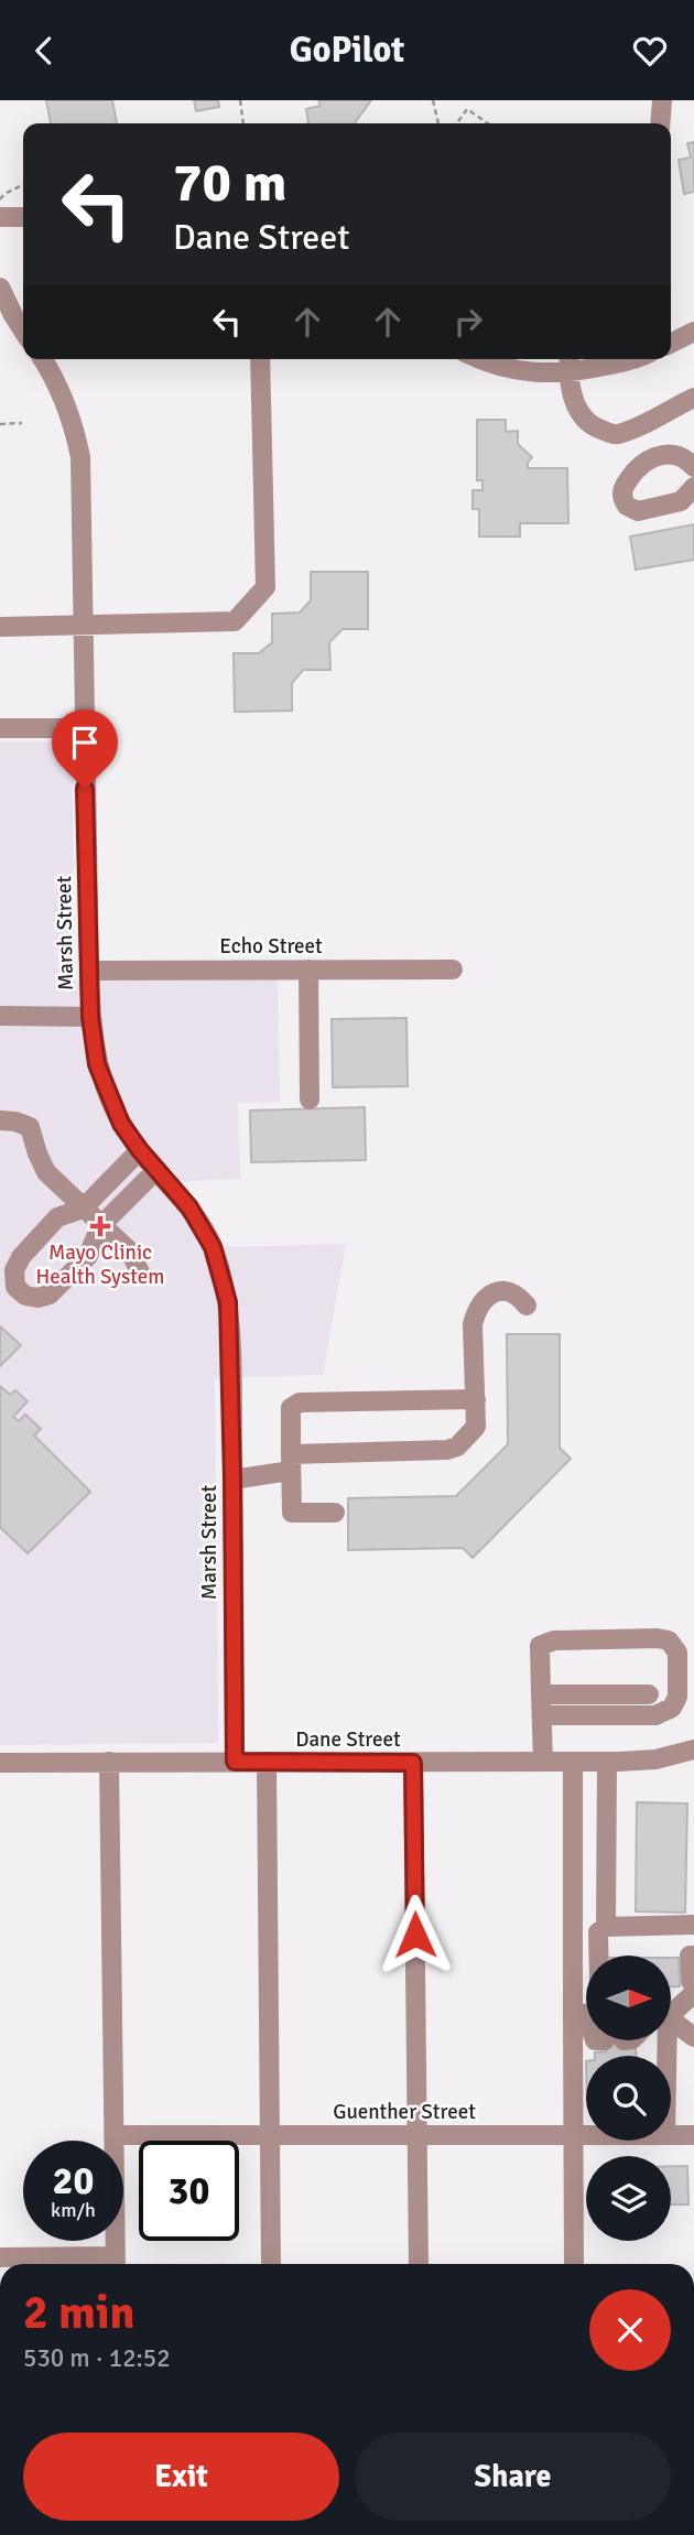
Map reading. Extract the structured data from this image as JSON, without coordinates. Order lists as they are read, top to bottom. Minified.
{"streets":{"street":["Marsh Street","Echo Street","Dane Street","Guenther Street"]},"crossings":[["Marsh Street","Echo Street"],["Marsh Street","Dane Street"]],"places":{"health":["Mayo Clinic Health System"]},"north":"right","page":{"header":"GoPilot","turn":["70 m","Dane Street"],"speed":"20 km/h","limit":"30","heading":["2 min","530 m · 12:52"],"buttons":["Exit","Share"]}}
